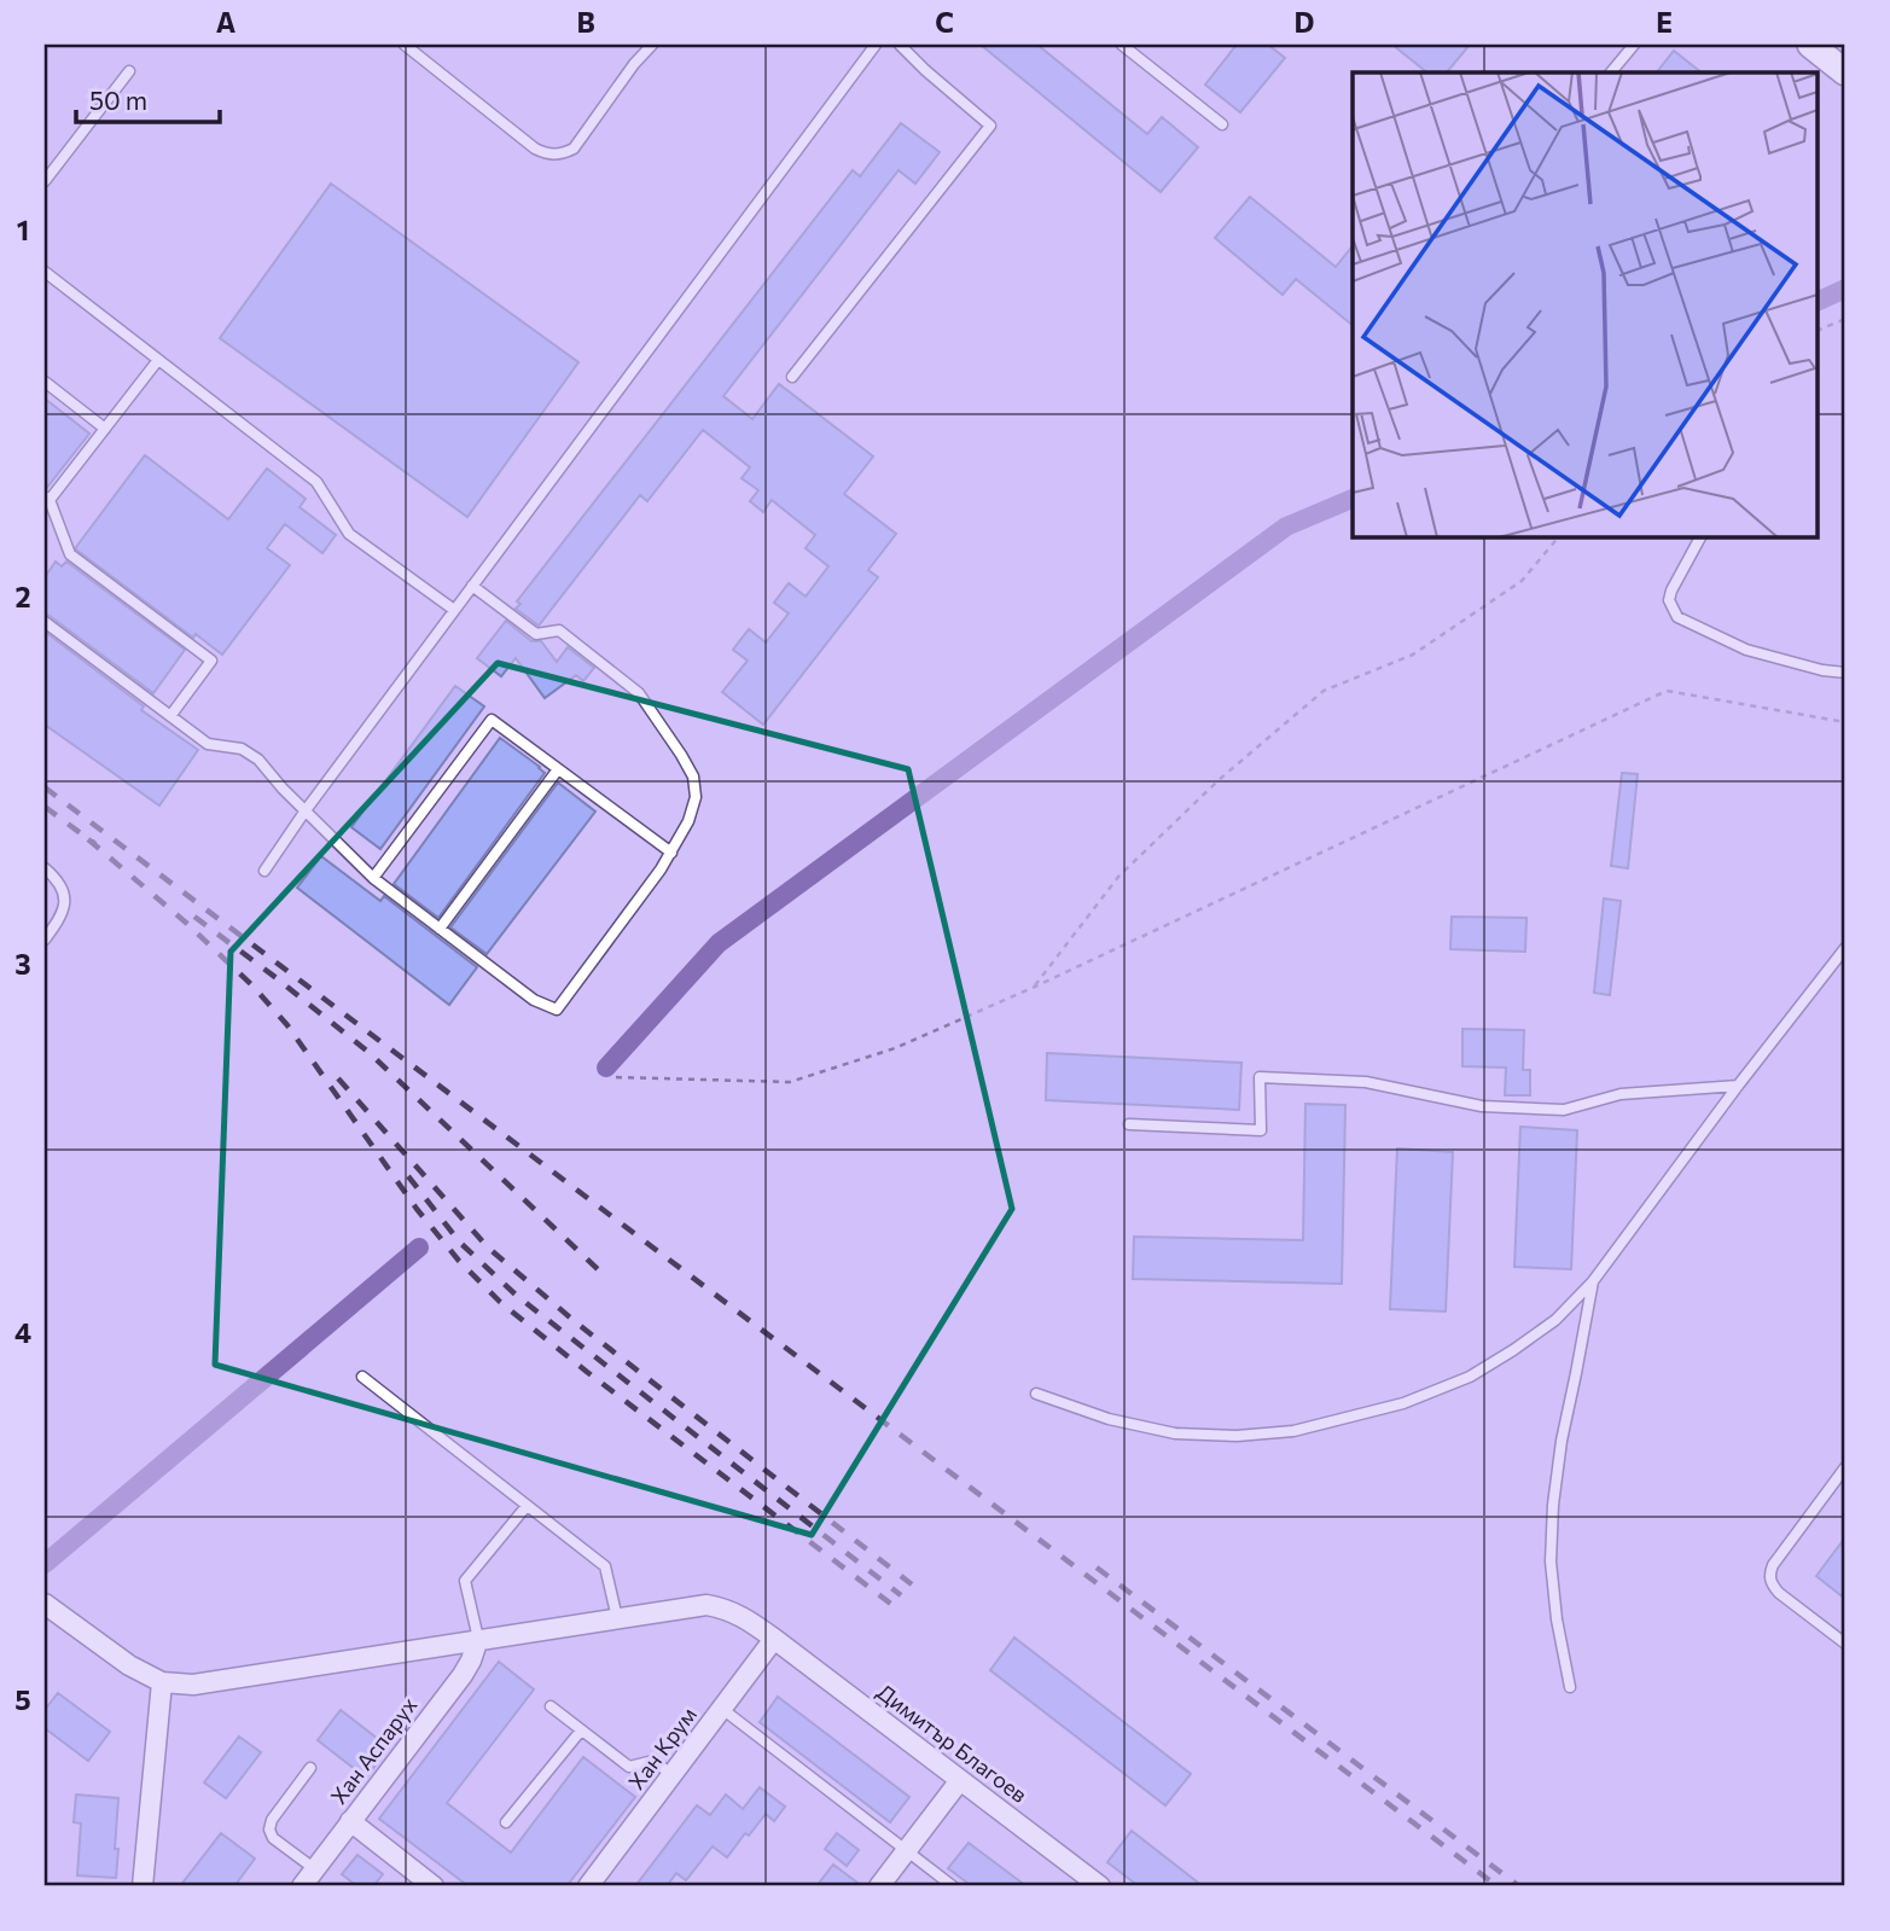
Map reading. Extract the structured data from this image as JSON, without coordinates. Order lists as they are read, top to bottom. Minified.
{"streets":{"street":["Димитър Благоев","Хан Крум","Хан Аспарух"]},"crossings":[["Димитър Благоев","Хан Крум"],["Димитър Благоев","Хан Аспарух"]],"scale_bar":"50 m","grid":{"columns":["A","B","C","D","E"],"rows":["1","2","3","4","5"]}}
